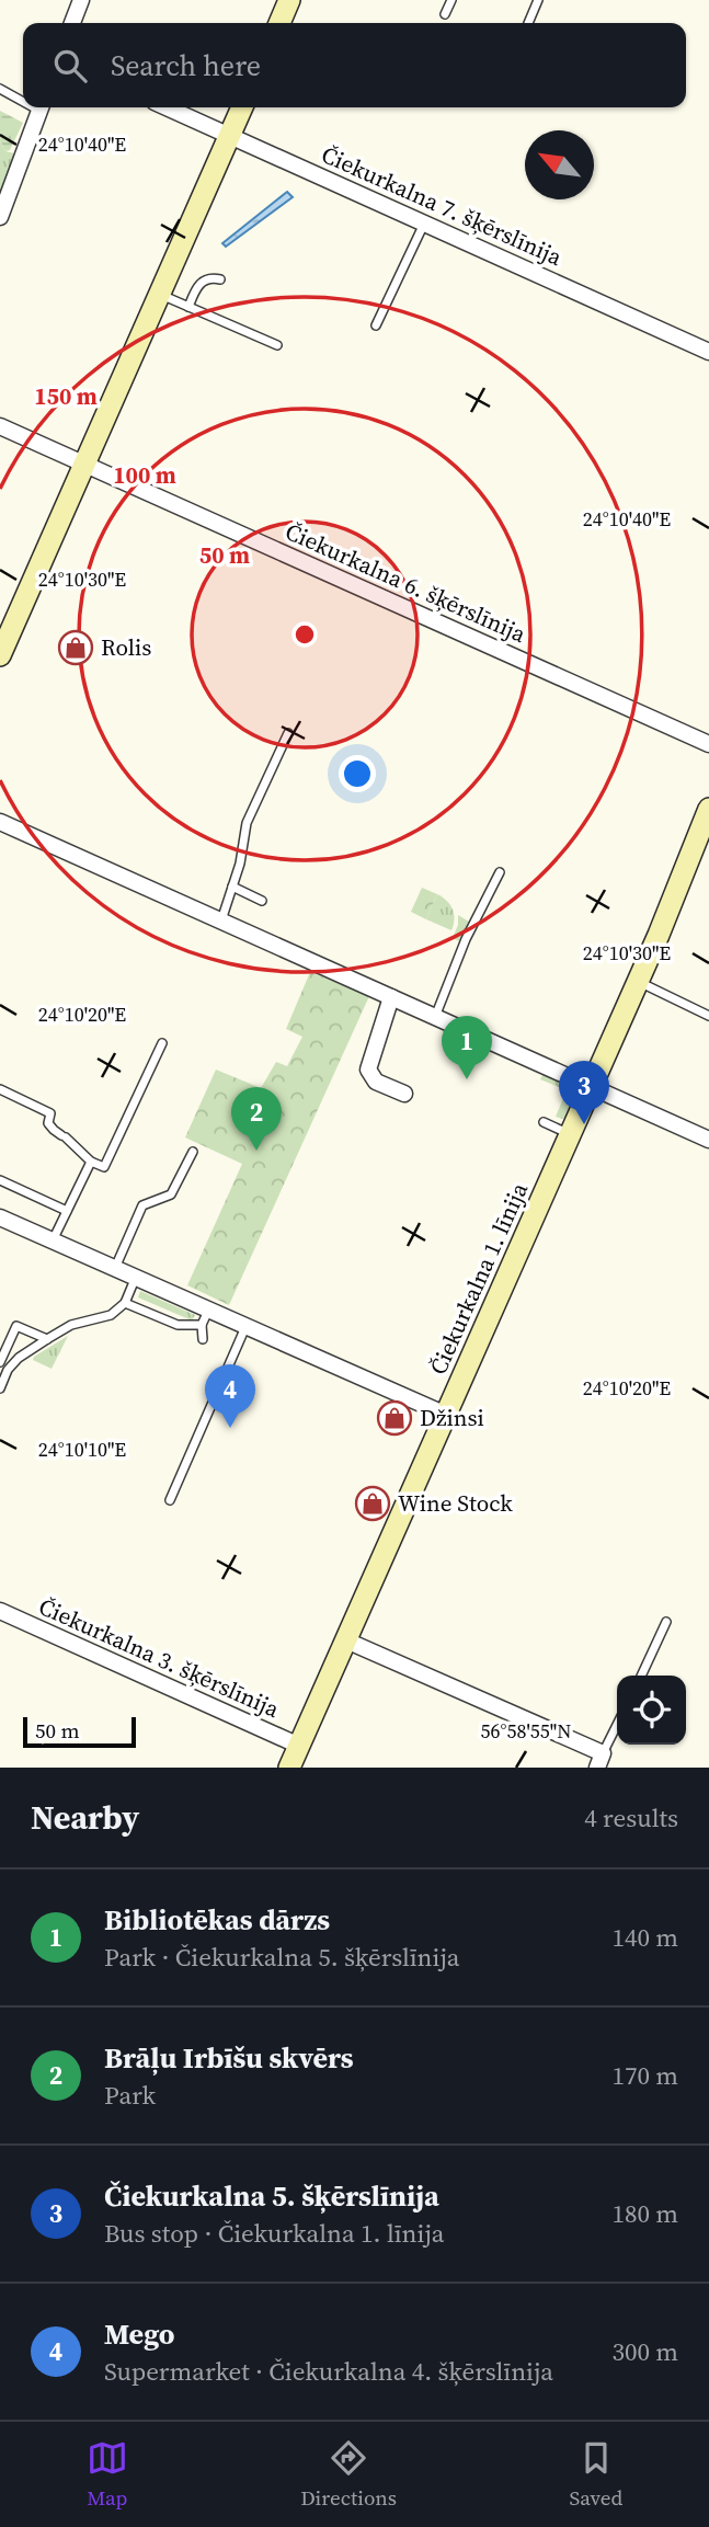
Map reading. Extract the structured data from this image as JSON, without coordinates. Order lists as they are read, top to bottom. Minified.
{"streets":{"street":["Čiekurkalna 7. šķērslīnija","Čiekurkalna 6. šķērslīnija","Čiekurkalna 1. līnija","Čiekurkalna 3. šķērslīnija"]},"crossings":[["Čiekurkalna 1. līnija","Čiekurkalna 3. šķērslīnija"]],"places":{"shop":["Rolis","Džinsi","Wine Stock"]},"scale_bar":"50 m","north":"top left","page":{"search":"Search here","pins":["1","3","2","4"],"scale":"50 m","heading":["Nearby","4 results"],"list":[{"mark":"1","name":"Bibliotēkas dārzs","note":"Park · Čiekurkalna 5. šķērslīnija","value":"140 m"},{"mark":"2","name":"Brāļu Irbīšu skvērs","note":"Park","value":"170 m"},{"mark":"3","name":"Čiekurkalna 5. šķērslīnija","note":"Bus stop · Čiekurkalna 1. līnija","value":"180 m"},{"mark":"4","name":"Mego","note":"Supermarket · Čiekurkalna 4. šķērslīnija","value":"300 m"}],"nav":["Map","Directions","Saved"]},"coordinates":["24°10'40\"E","24°10'30\"E","24°10'20\"E","24°10'10\"E","56°58'55\"N"],"rings":["150 m","100 m","50 m"]}
